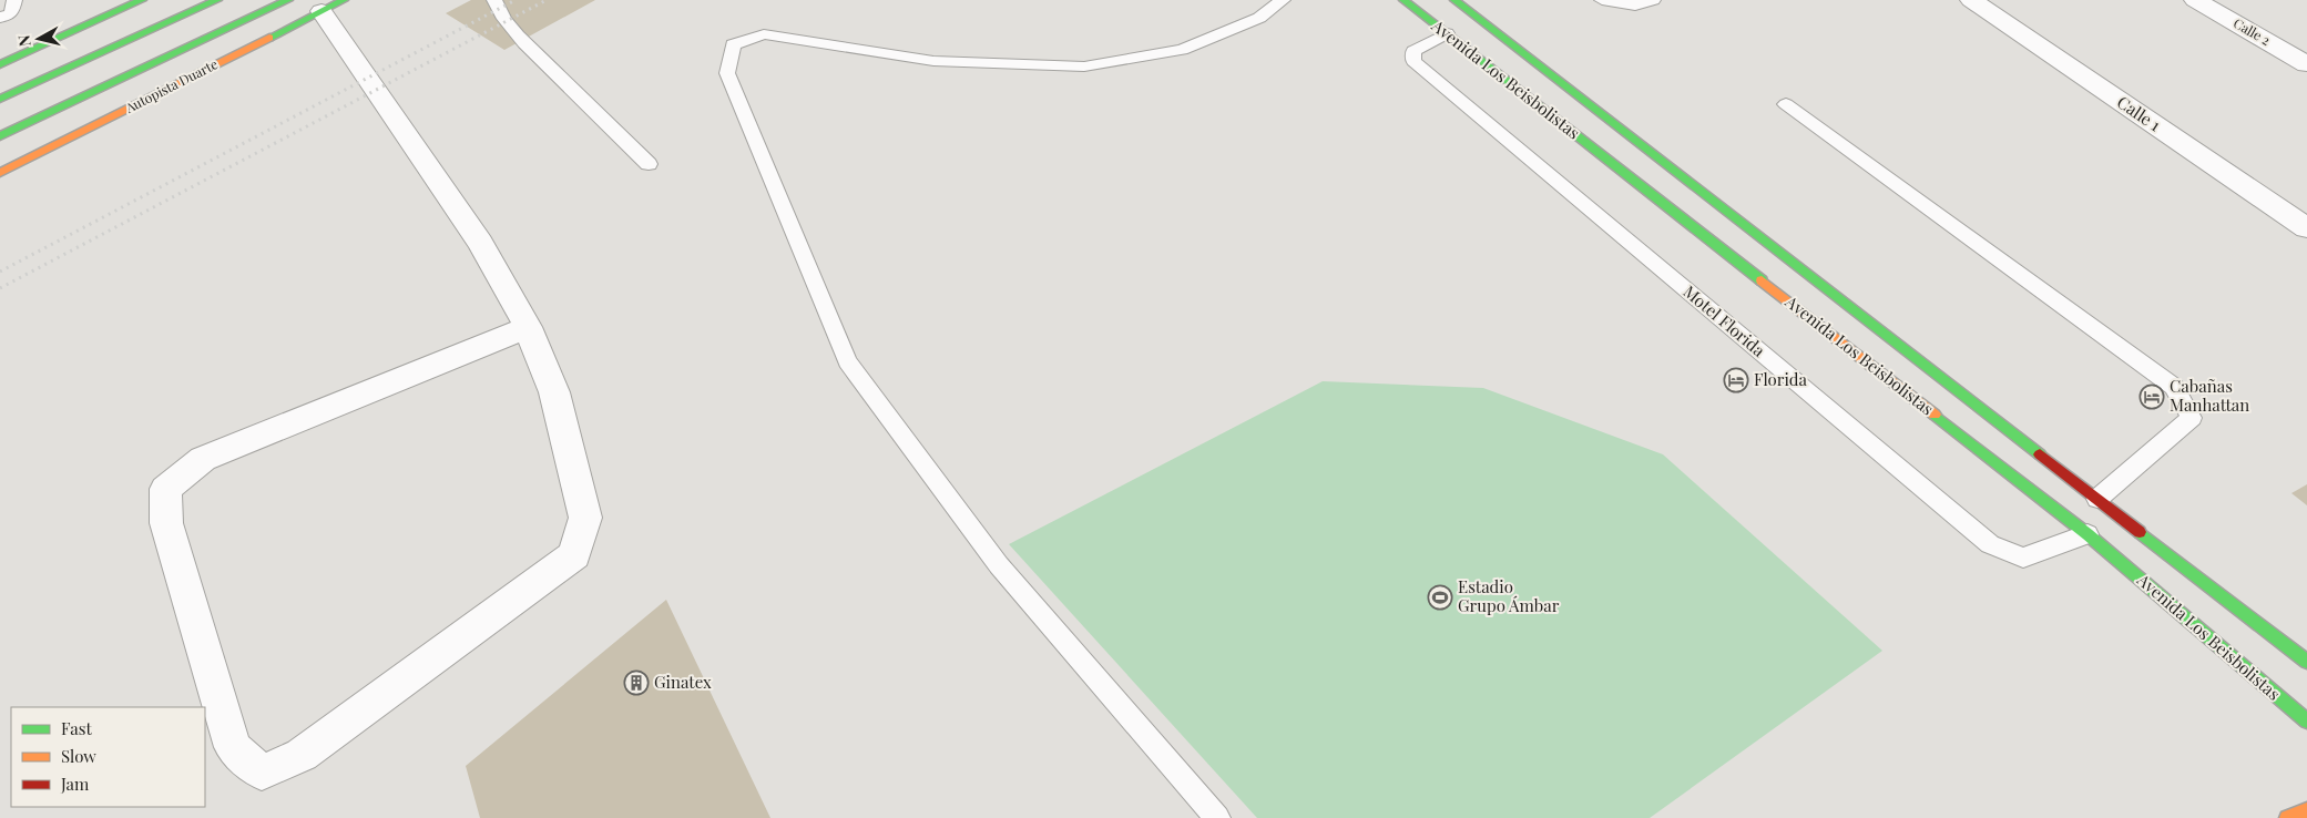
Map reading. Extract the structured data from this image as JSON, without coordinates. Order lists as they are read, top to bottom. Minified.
{"streets":{"main road":["Avenida Los Beisbolistas","Autopista Duarte"],"street":["Calle 2","Calle 1"],"lane":["Motel Florida"]},"crossings":[["Avenida Los Beisbolistas","Motel Florida"]],"places":{"hotel":["Florida","Cabañas Manhattan"],"sports":["Estadio Grupo Ámbar"],"building":["Ginatex"]},"legend":["Fast","Slow","Jam"],"north":"left"}
